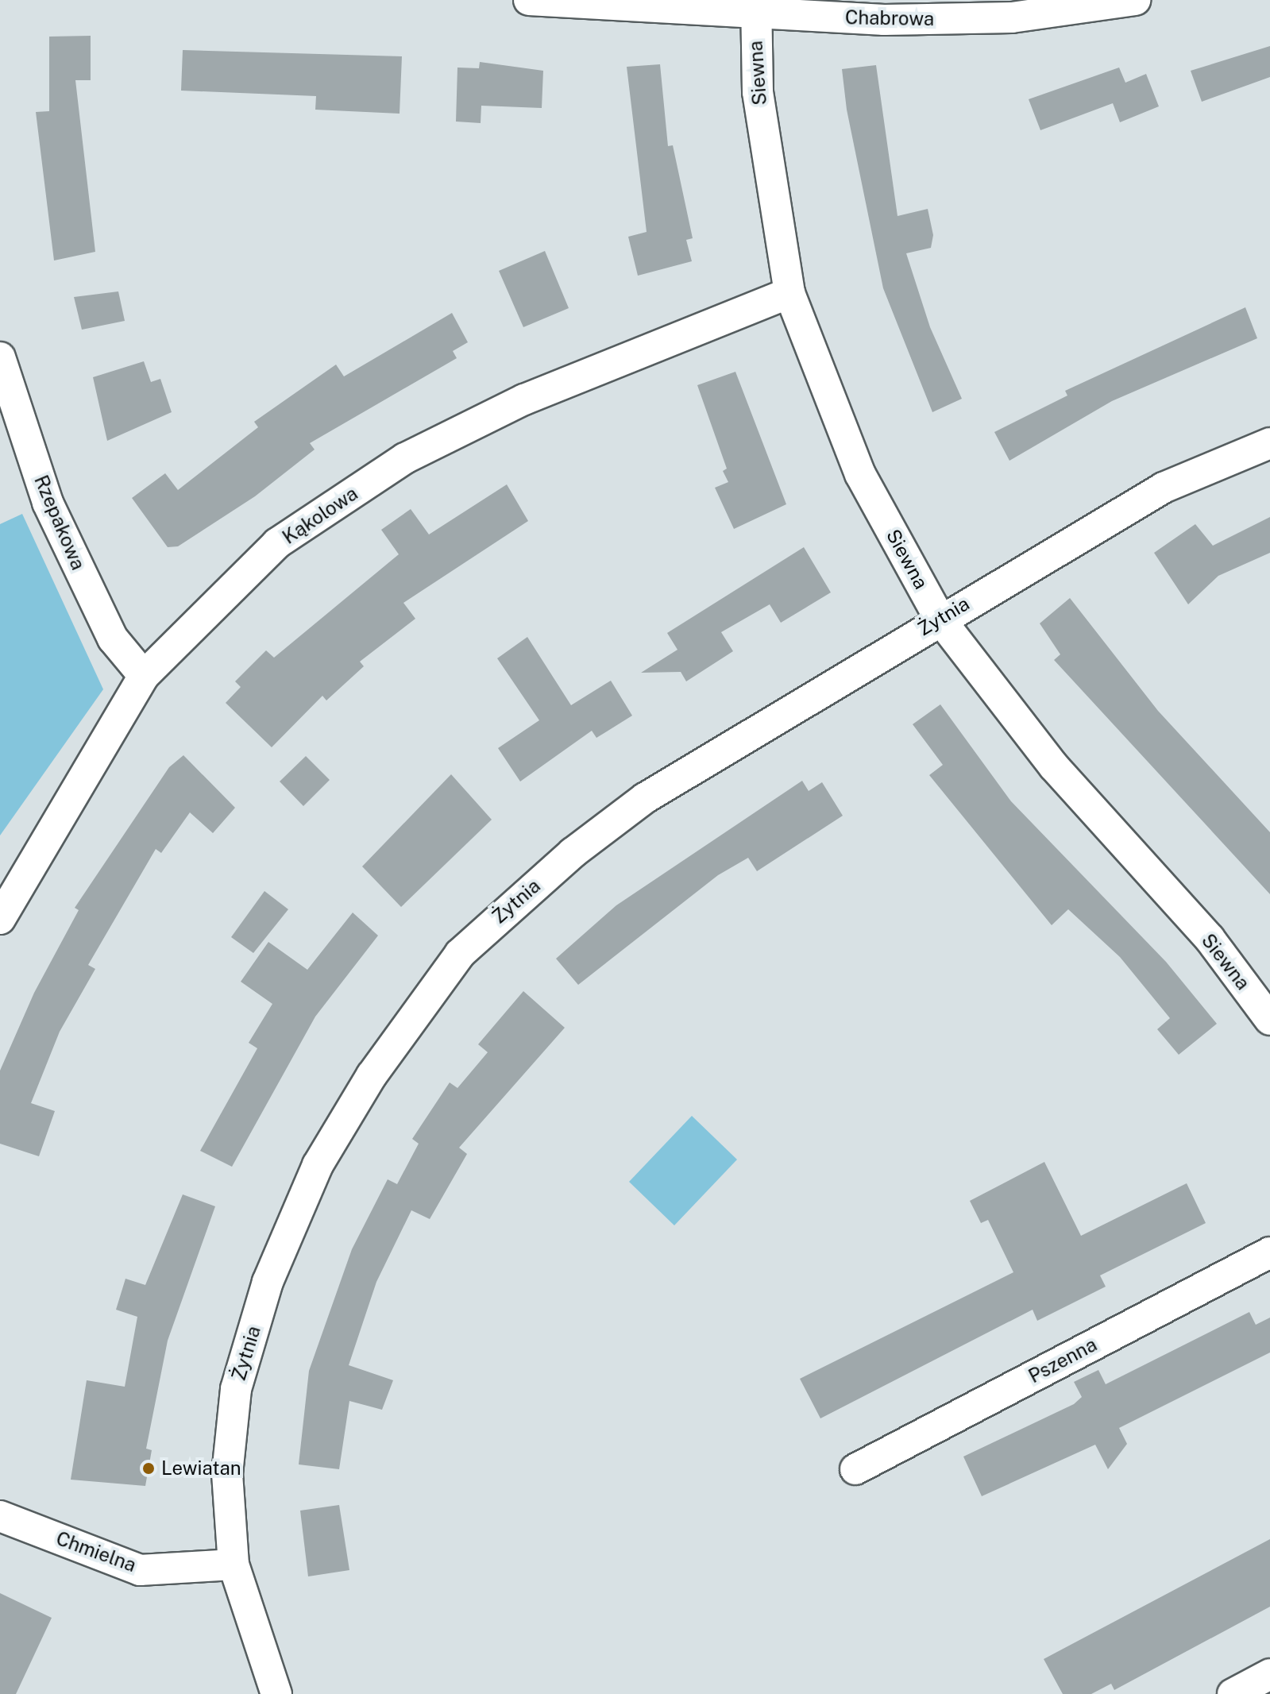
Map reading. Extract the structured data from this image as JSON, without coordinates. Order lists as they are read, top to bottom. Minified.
{"streets":{"street":["Chabrowa","Siewna","Kąkolowa","Rzepakowa","Żytnia","Pszenna","Chmielna"]},"crossings":[["Chabrowa","Siewna"],["Siewna","Kąkolowa"],["Siewna","Żytnia"],["Kąkolowa","Rzepakowa"],["Żytnia","Chmielna"]],"places":["Lewiatan"]}
